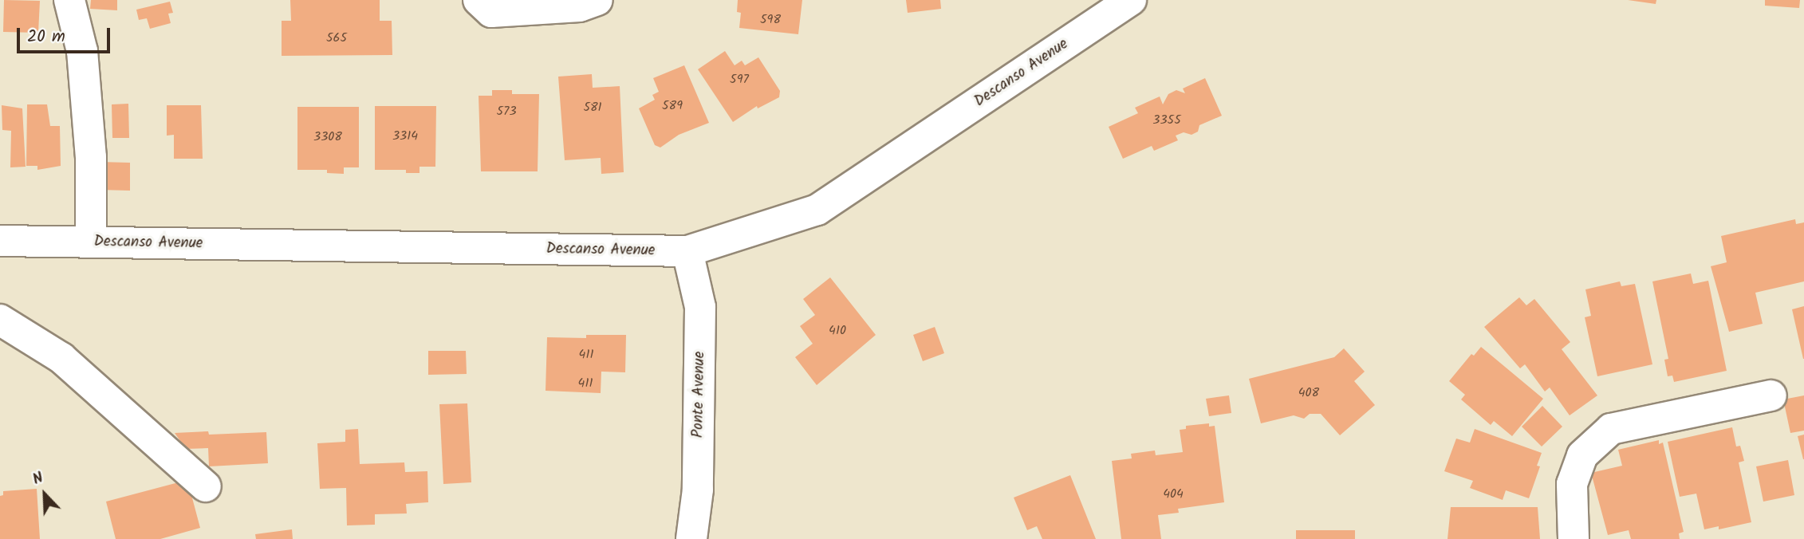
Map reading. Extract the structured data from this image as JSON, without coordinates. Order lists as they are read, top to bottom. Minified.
{"streets":{"street":["Descanso Avenue","Ponte Avenue"]},"crossings":[["Descanso Avenue","Ponte Avenue"]],"house_numbers":["598","565","597","589","581","573","3355","3314","3308","410","411","411","408","404"],"scale_bar":"20 m","north":"top left"}
